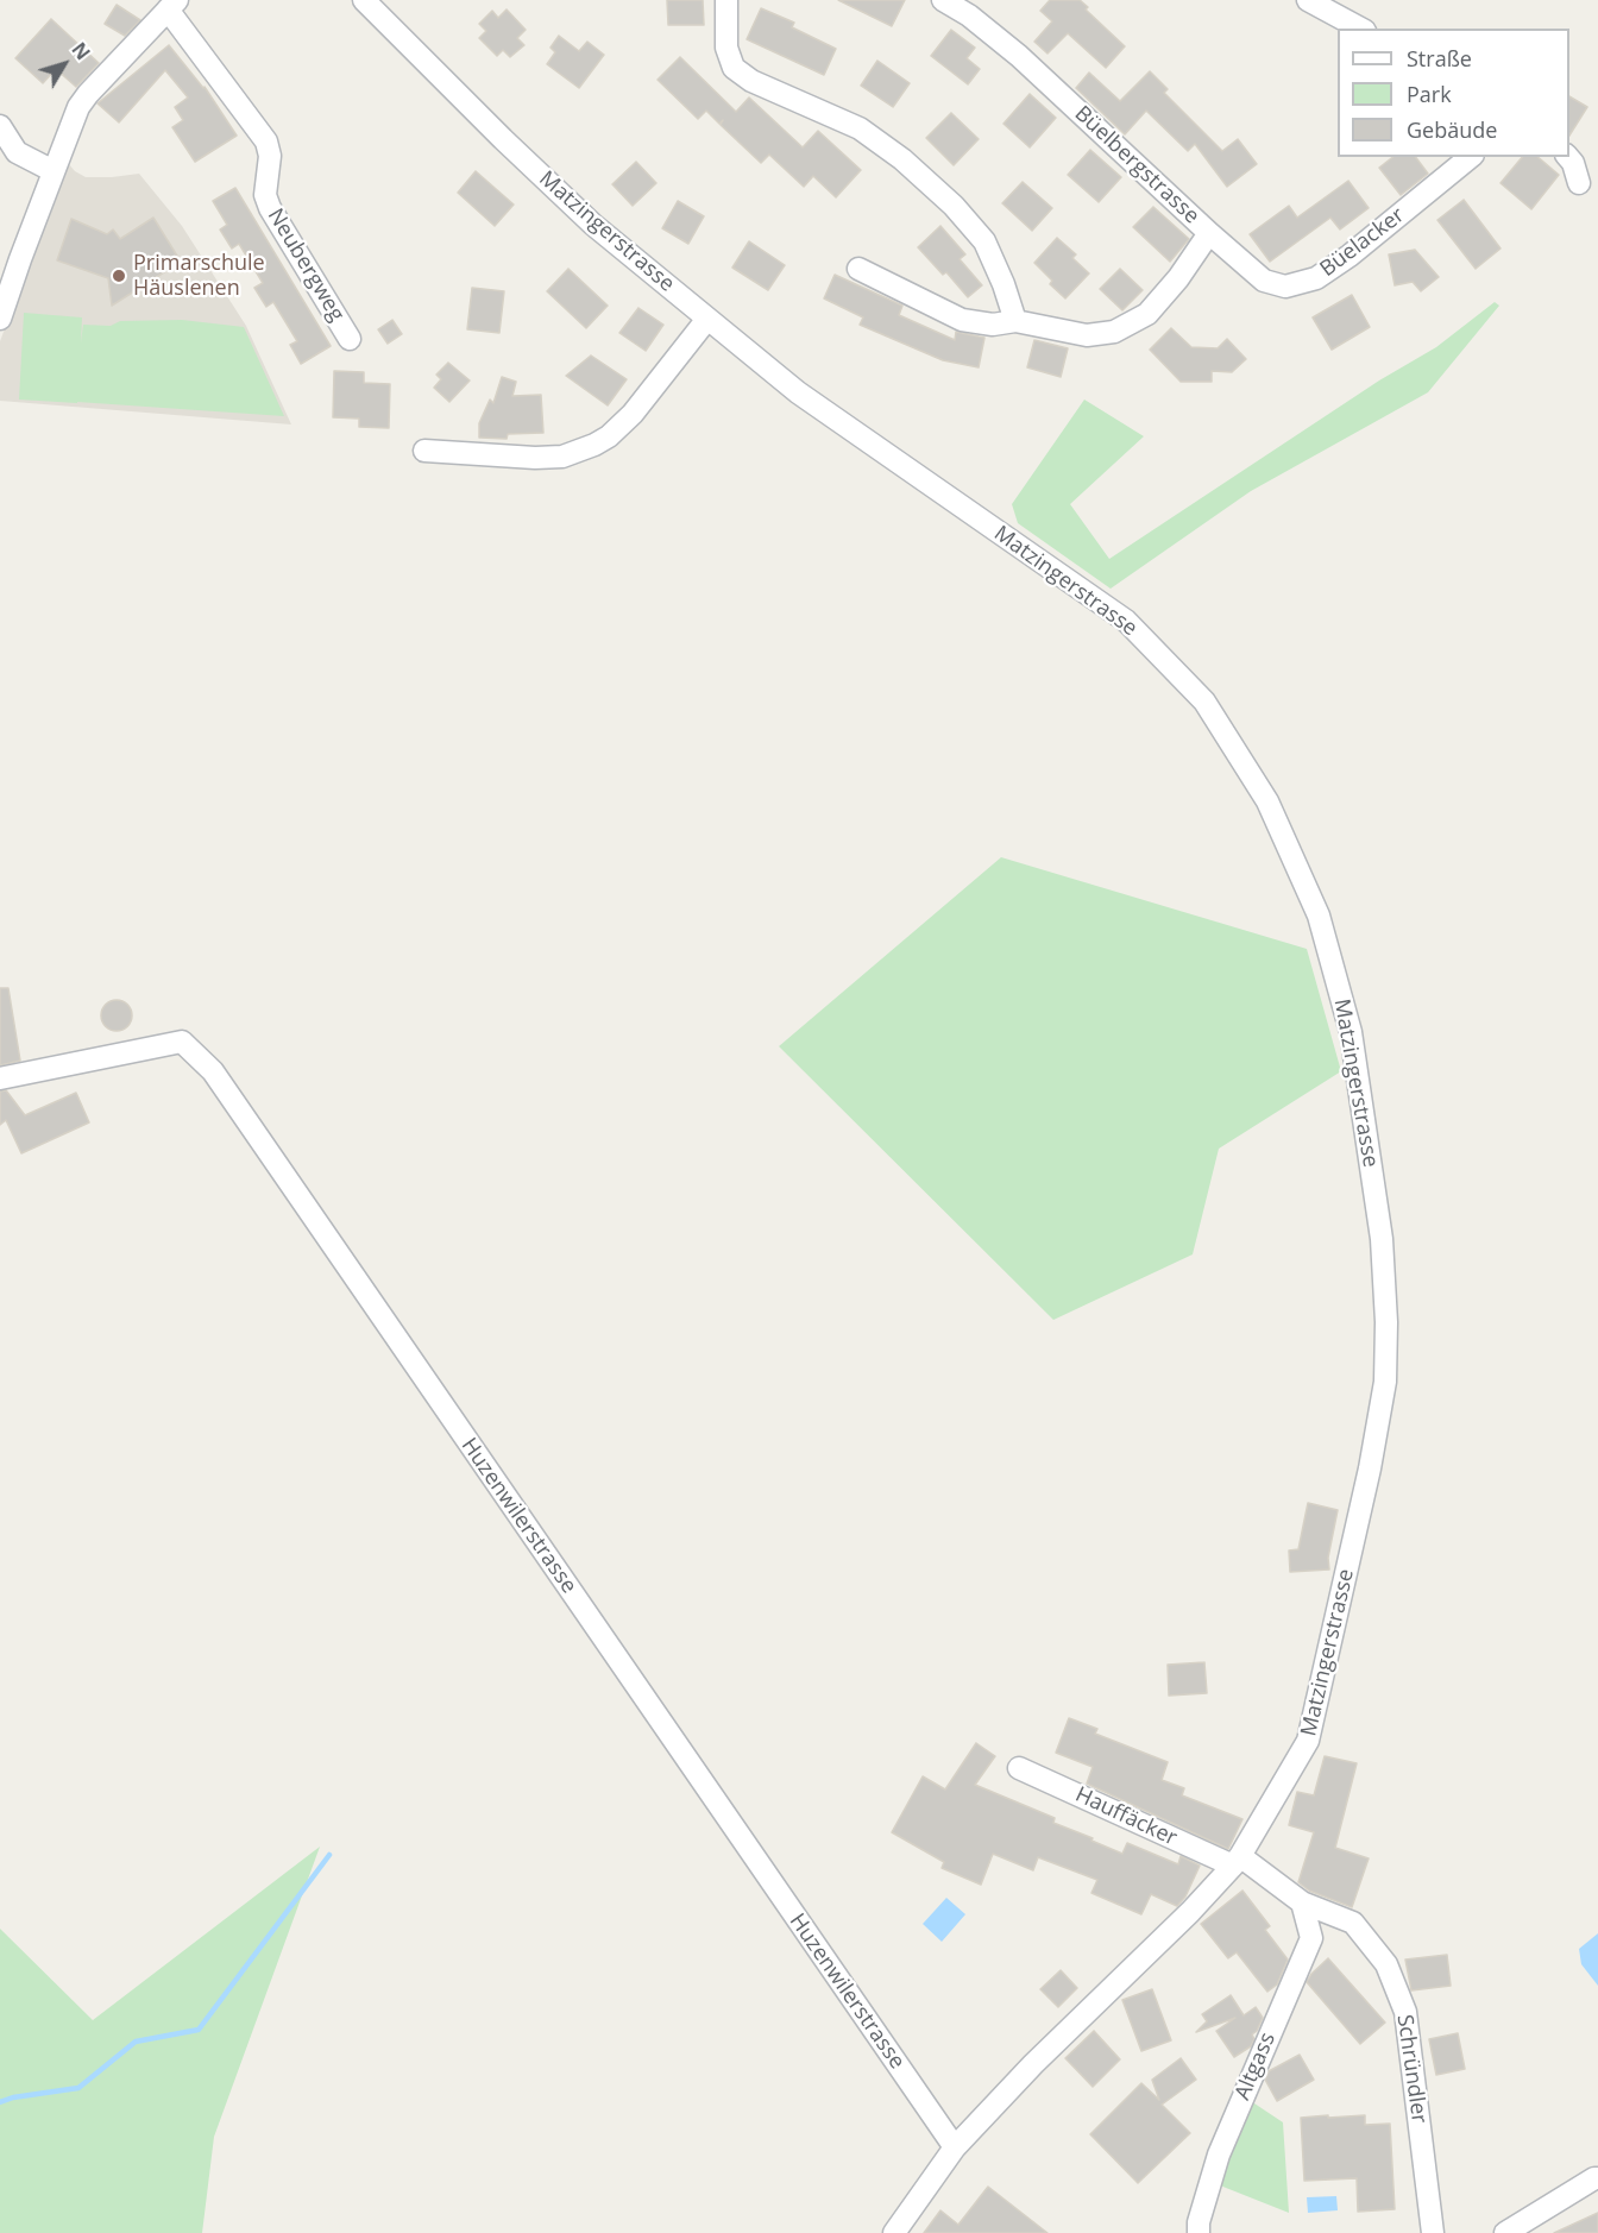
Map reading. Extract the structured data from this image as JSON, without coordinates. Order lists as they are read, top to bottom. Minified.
{"streets":{"street":["Büelbergstrasse","Matzingerstrasse","Büelacker","Neubergweg","Huzenwilerstrasse","Hauffäcker","Altgass","Schründler"]},"crossings":[["Büelbergstrasse","Büelacker"],["Matzingerstrasse","Huzenwilerstrasse"],["Matzingerstrasse","Hauffäcker"],["Matzingerstrasse","Schründler"],["Hauffäcker","Schründler"],["Altgass","Schründler"]],"places":["Primarschule Häuslenen"],"legend":["Straße","Park","Gebäude"],"north":"top right"}
